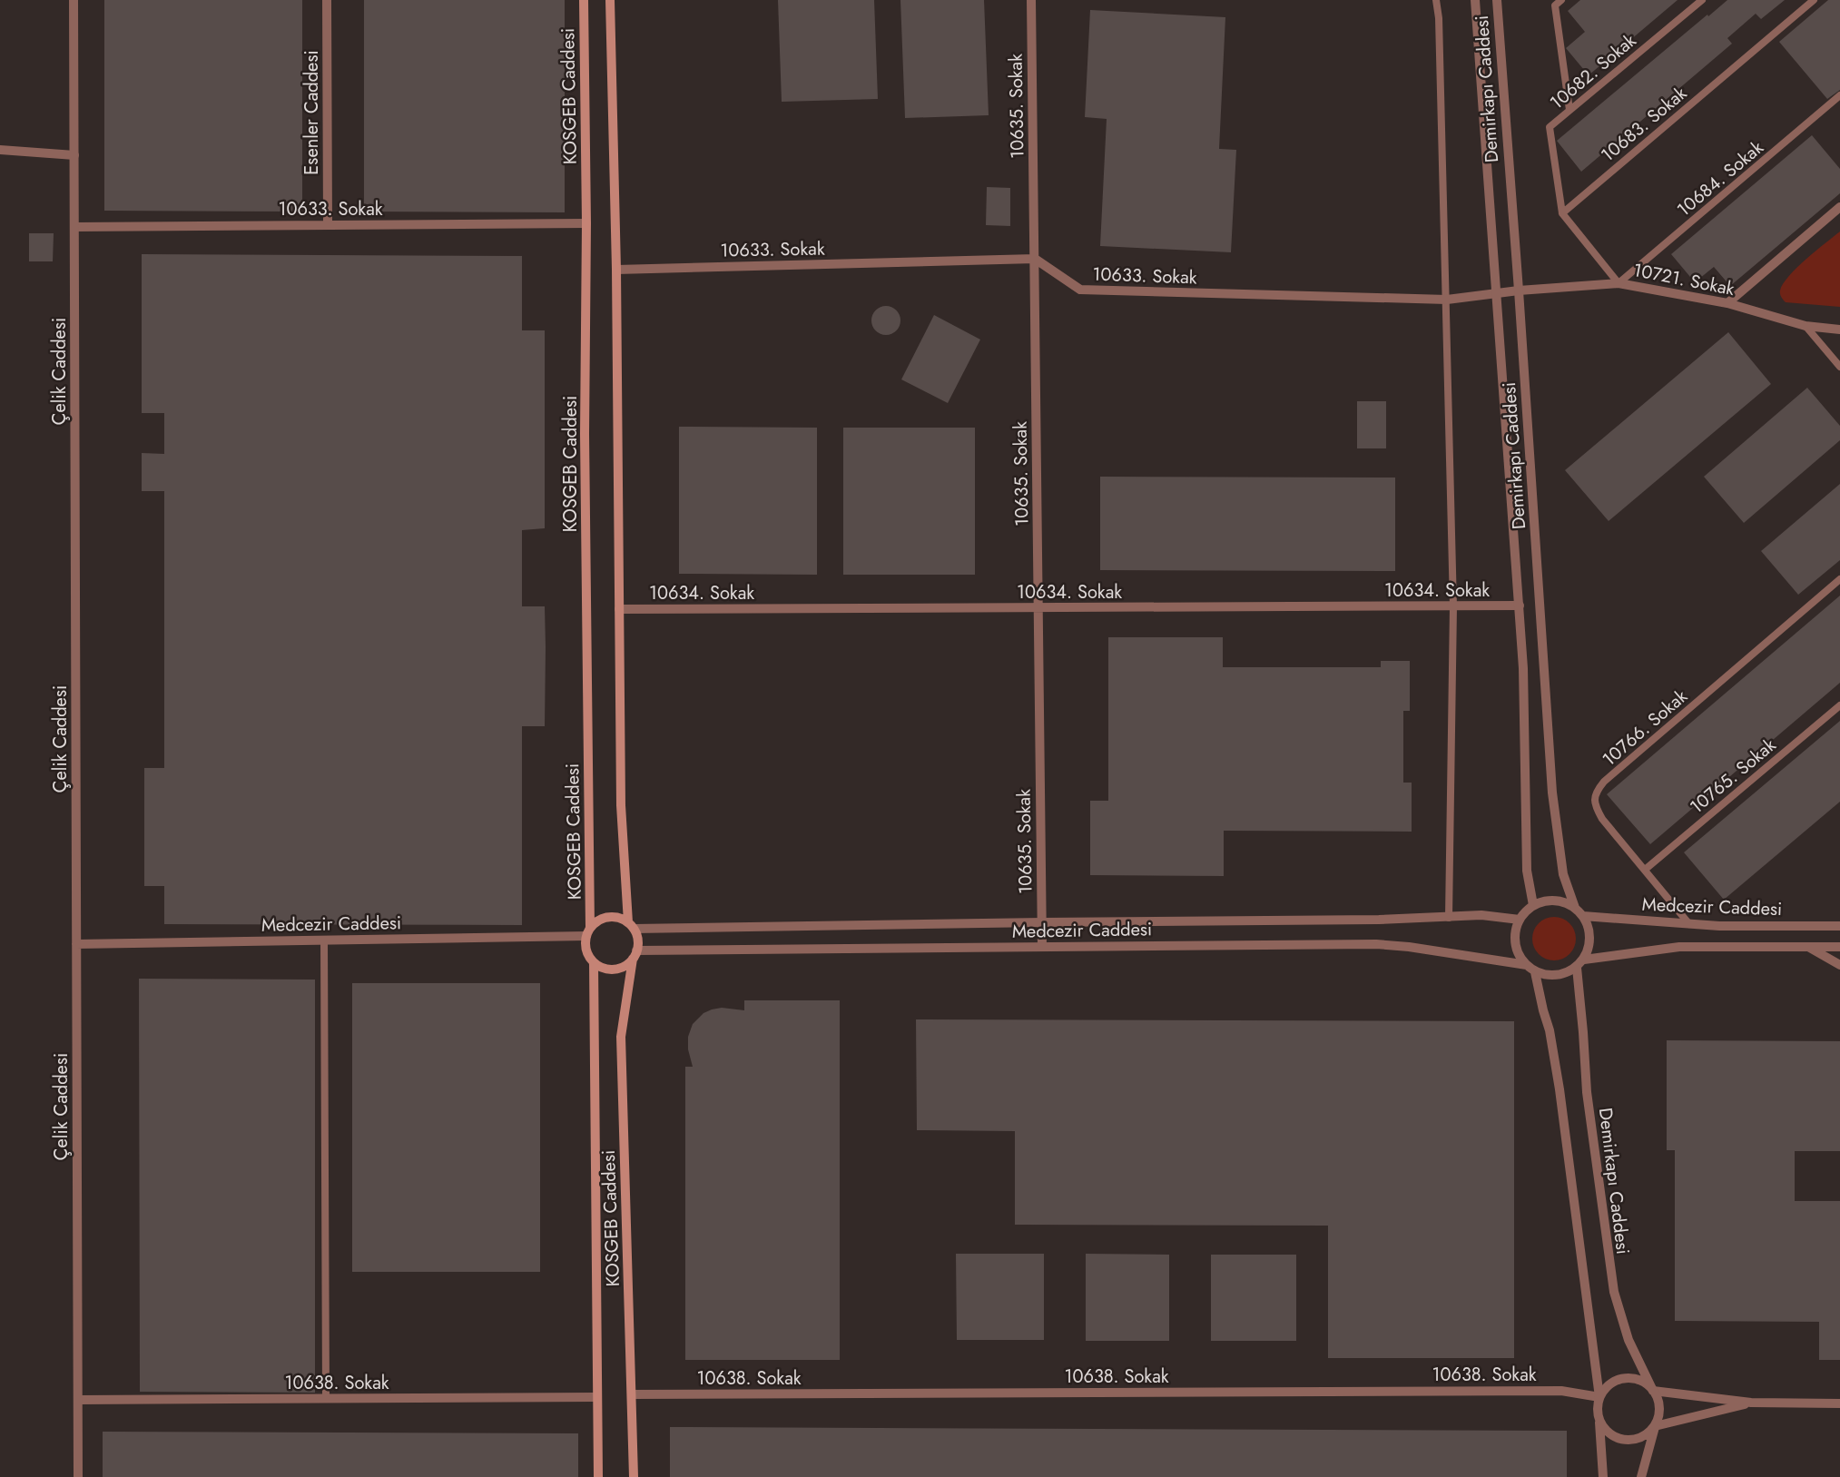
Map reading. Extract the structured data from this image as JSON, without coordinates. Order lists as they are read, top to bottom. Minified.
{"streets":{"main road":["KOSGEB Caddesi"],"street":["Demirkapı Caddesi","10635. Sokak","Esenler Caddesi","10633. Sokak","10721. Sokak","Çelik Caddesi","10634. Sokak","Medcezir Caddesi","10638. Sokak"],"lane":["10682. Sokak","10683. Sokak","10684. Sokak","10766. Sokak","10765. Sokak"]},"crossings":[["10682. Sokak","10683. Sokak"],["Demirkapı Caddesi","10633. Sokak"],["Demirkapı Caddesi","10721. Sokak"],["Demirkapı Caddesi","10634. Sokak"],["Demirkapı Caddesi","Medcezir Caddesi"],["Demirkapı Caddesi","10638. Sokak"],["KOSGEB Caddesi","10633. Sokak"],["KOSGEB Caddesi","Medcezir Caddesi"],["KOSGEB Caddesi","10638. Sokak"],["10635. Sokak","10633. Sokak"],["10635. Sokak","10634. Sokak"],["10635. Sokak","Medcezir Caddesi"],["Esenler Caddesi","10633. Sokak"],["10684. Sokak","10721. Sokak"],["10633. Sokak","10721. Sokak"],["10633. Sokak","Çelik Caddesi"],["Çelik Caddesi","Medcezir Caddesi"],["Çelik Caddesi","10638. Sokak"],["10766. Sokak","10765. Sokak"],["10766. Sokak","Medcezir Caddesi"]]}
